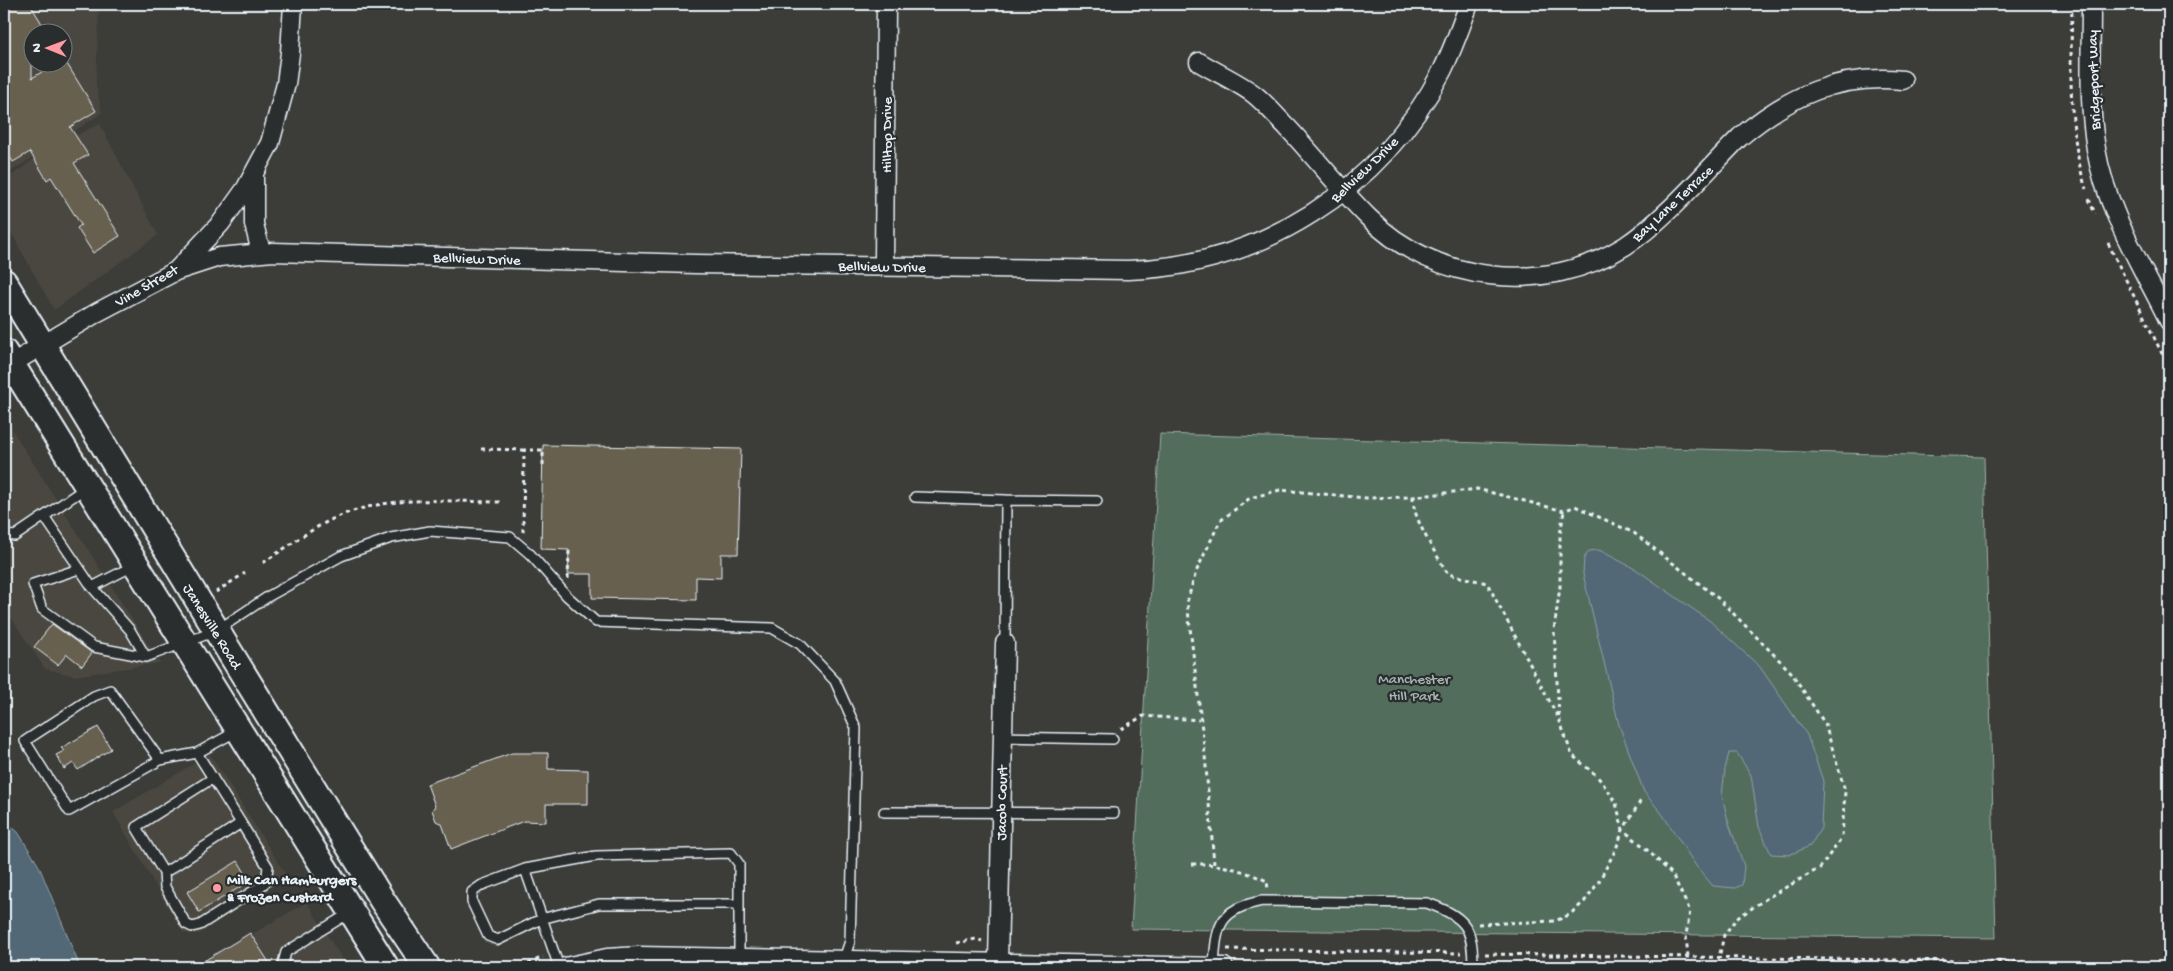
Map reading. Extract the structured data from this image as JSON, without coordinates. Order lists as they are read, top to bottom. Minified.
{"streets":{"main road":["Janesville Road"],"street":["Bridgeport Way","Hilltop Drive","Bellview Drive","Bay Lane Terrace","Vine Street","Jacob Court"]},"crossings":[["Hilltop Drive","Bellview Drive"],["Bellview Drive","Bay Lane Terrace"],["Bellview Drive","Vine Street"],["Vine Street","Janesville Road"]],"parks":["Manchester Hill Park"],"places":["Milk Can Hamburgers & Frozen Custard"],"north":"left"}
